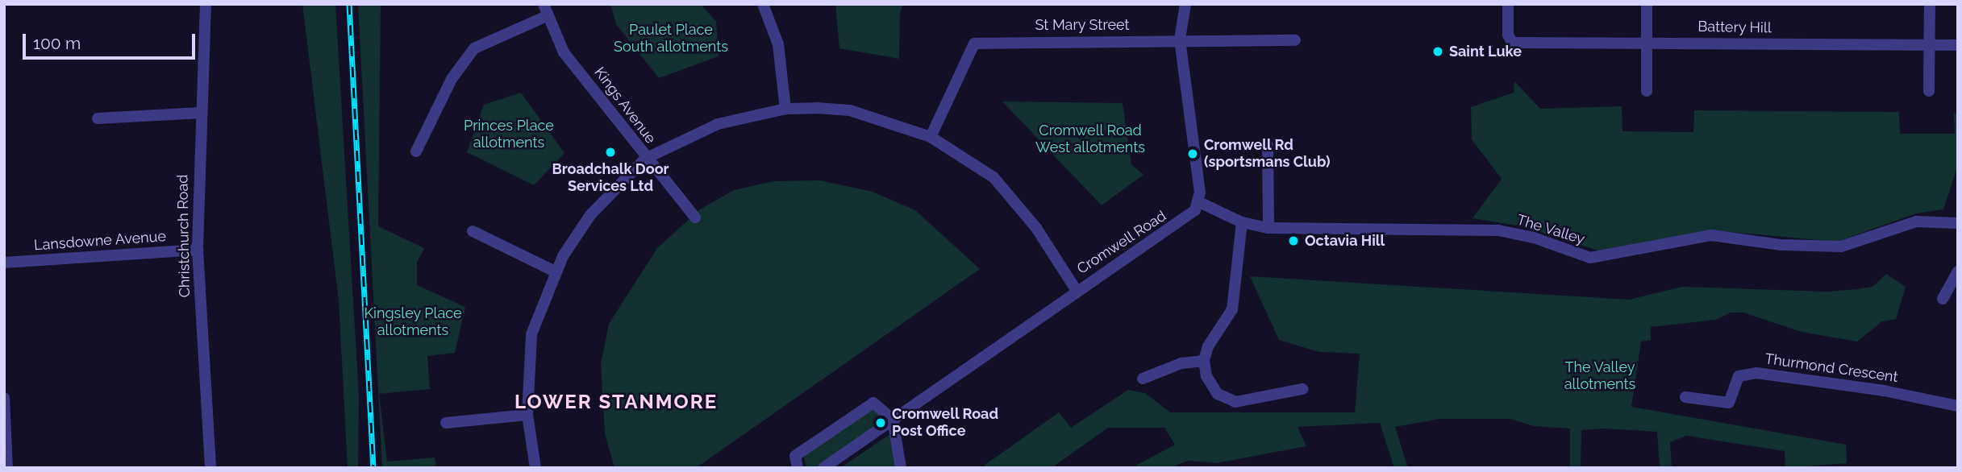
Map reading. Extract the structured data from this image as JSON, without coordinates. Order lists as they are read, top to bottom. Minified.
{"streets":{"street":["St Mary Street","Battery Hill","Kings Avenue","The Valley","Christchurch Road","Lansdowne Avenue","Cromwell Road","Thurmond Crescent"]},"crossings":[["The Valley","Cromwell Road"],["Christchurch Road","Lansdowne Avenue"]],"districts":["LOWER STANMORE"],"parks":["Paulet Place South allotments","Princes Place allotments","Cromwell Road West allotments","Kingsley Place allotments","The Valley allotments"],"places":["Saint Luke","Broadchalk Door Services Ltd","Cromwell Rd (sportsmans Club)","Octavia Hill","Cromwell Road Post Office"],"scale_bar":"100 m"}
